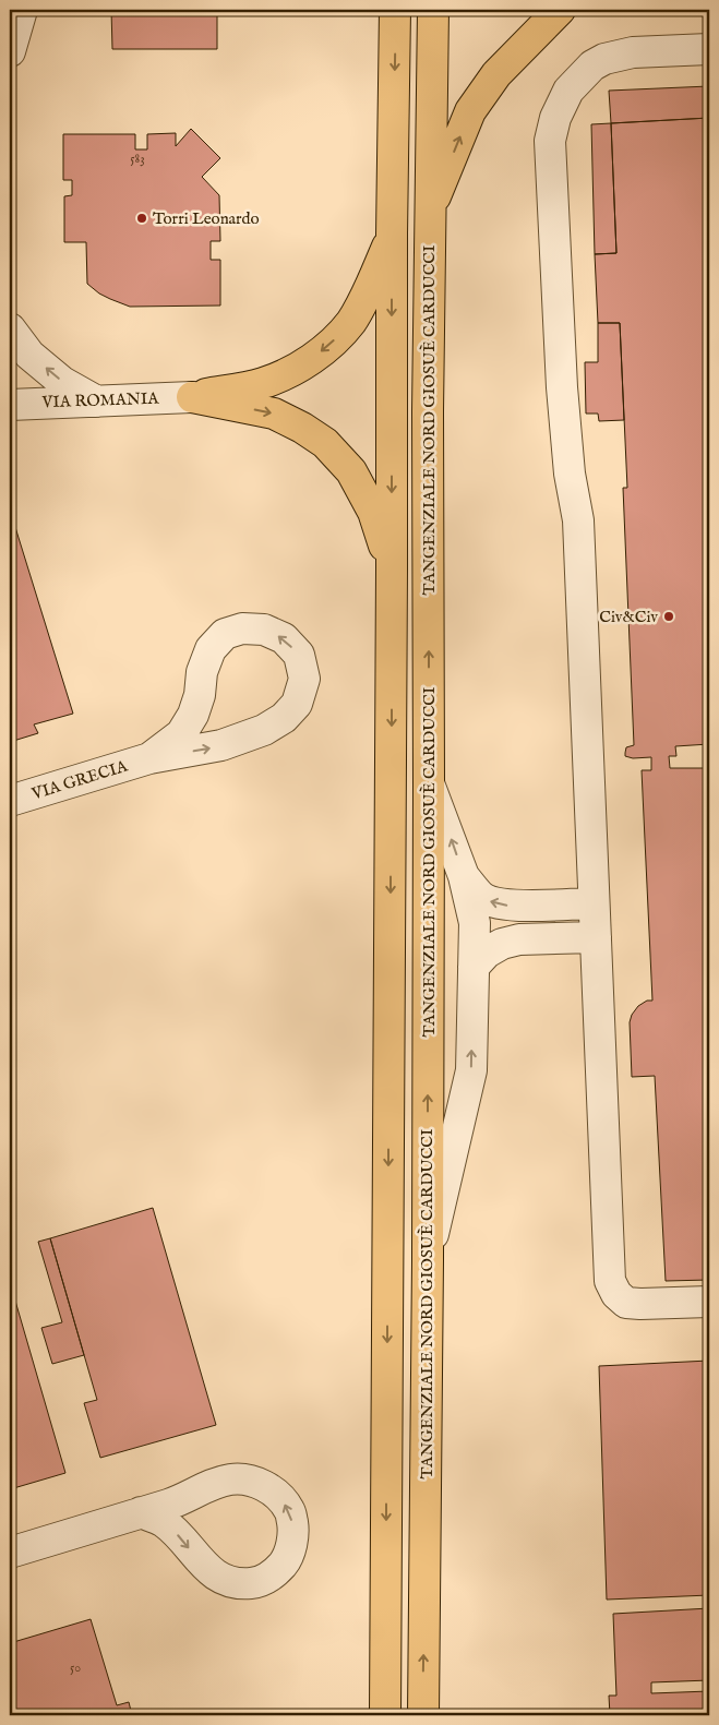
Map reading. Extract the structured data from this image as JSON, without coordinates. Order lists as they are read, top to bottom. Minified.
{"streets":{"highway":["TANGENZIALE NORD GIOSUÈ CARDUCCI"],"street":["VIA ROMANIA","VIA GRECIA"]},"places":["Torri Leonardo","Civ&Civ"],"house_numbers":["583","50"]}
